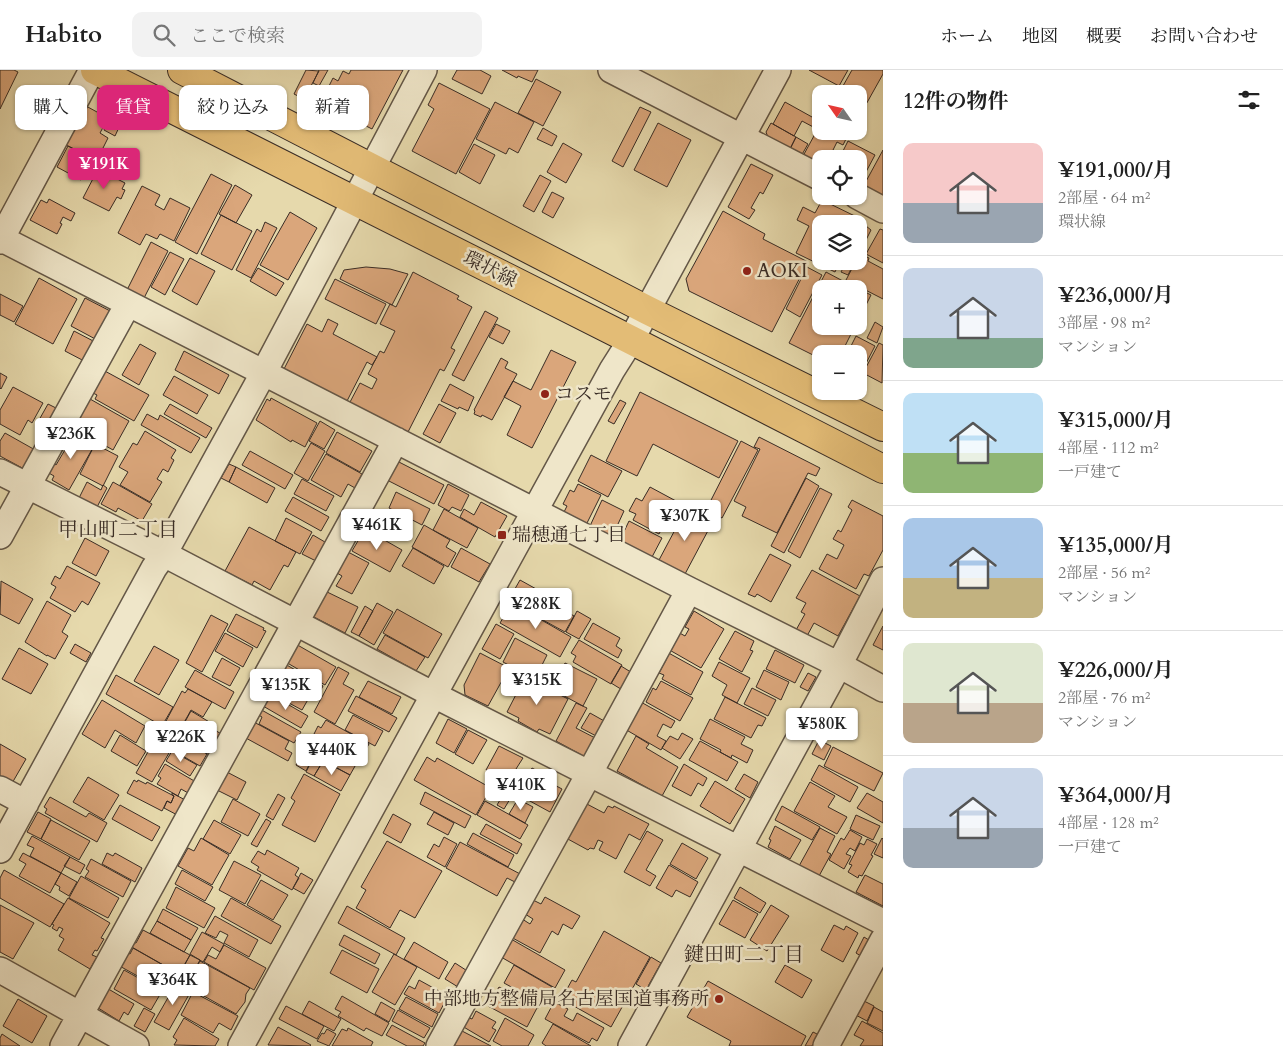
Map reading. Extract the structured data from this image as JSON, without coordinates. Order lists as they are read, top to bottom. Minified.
{"streets":{"main road":["環状線"]},"districts":["甲山町二丁目","鍵田町二丁目"],"places":{"other":["AOKI","コスモ","中部地方整備局名古屋国道事務所"],"transit":["瑞穂通七丁目"]},"north":"top left","page":{"header":"Habito","search":"ここで検索","nav":["ホーム","地図","概要","お問い合わせ"],"heading":"12件の物件","map_buttons":["+","−"],"chip":["購入","賃貸","絞り込み","新着"],"list":[{"name":"¥191,000/月","note":"2部屋 · 64 m² · 環状線"},{"name":"¥236,000/月","note":"3部屋 · 98 m² · マンション"},{"name":"¥315,000/月","note":"4部屋 · 112 m² · 一戸建て"},{"name":"¥135,000/月","note":"2部屋 · 56 m² · マンション"},{"name":"¥226,000/月","note":"2部屋 · 76 m² · マンション"},{"name":"¥364,000/月","note":"4部屋 · 128 m² · 一戸建て"}],"price":["¥191K","¥236K","¥307K","¥461K","¥288K","¥315K","¥135K","¥580K","¥226K","¥440K","¥410K","¥364K"]}}
